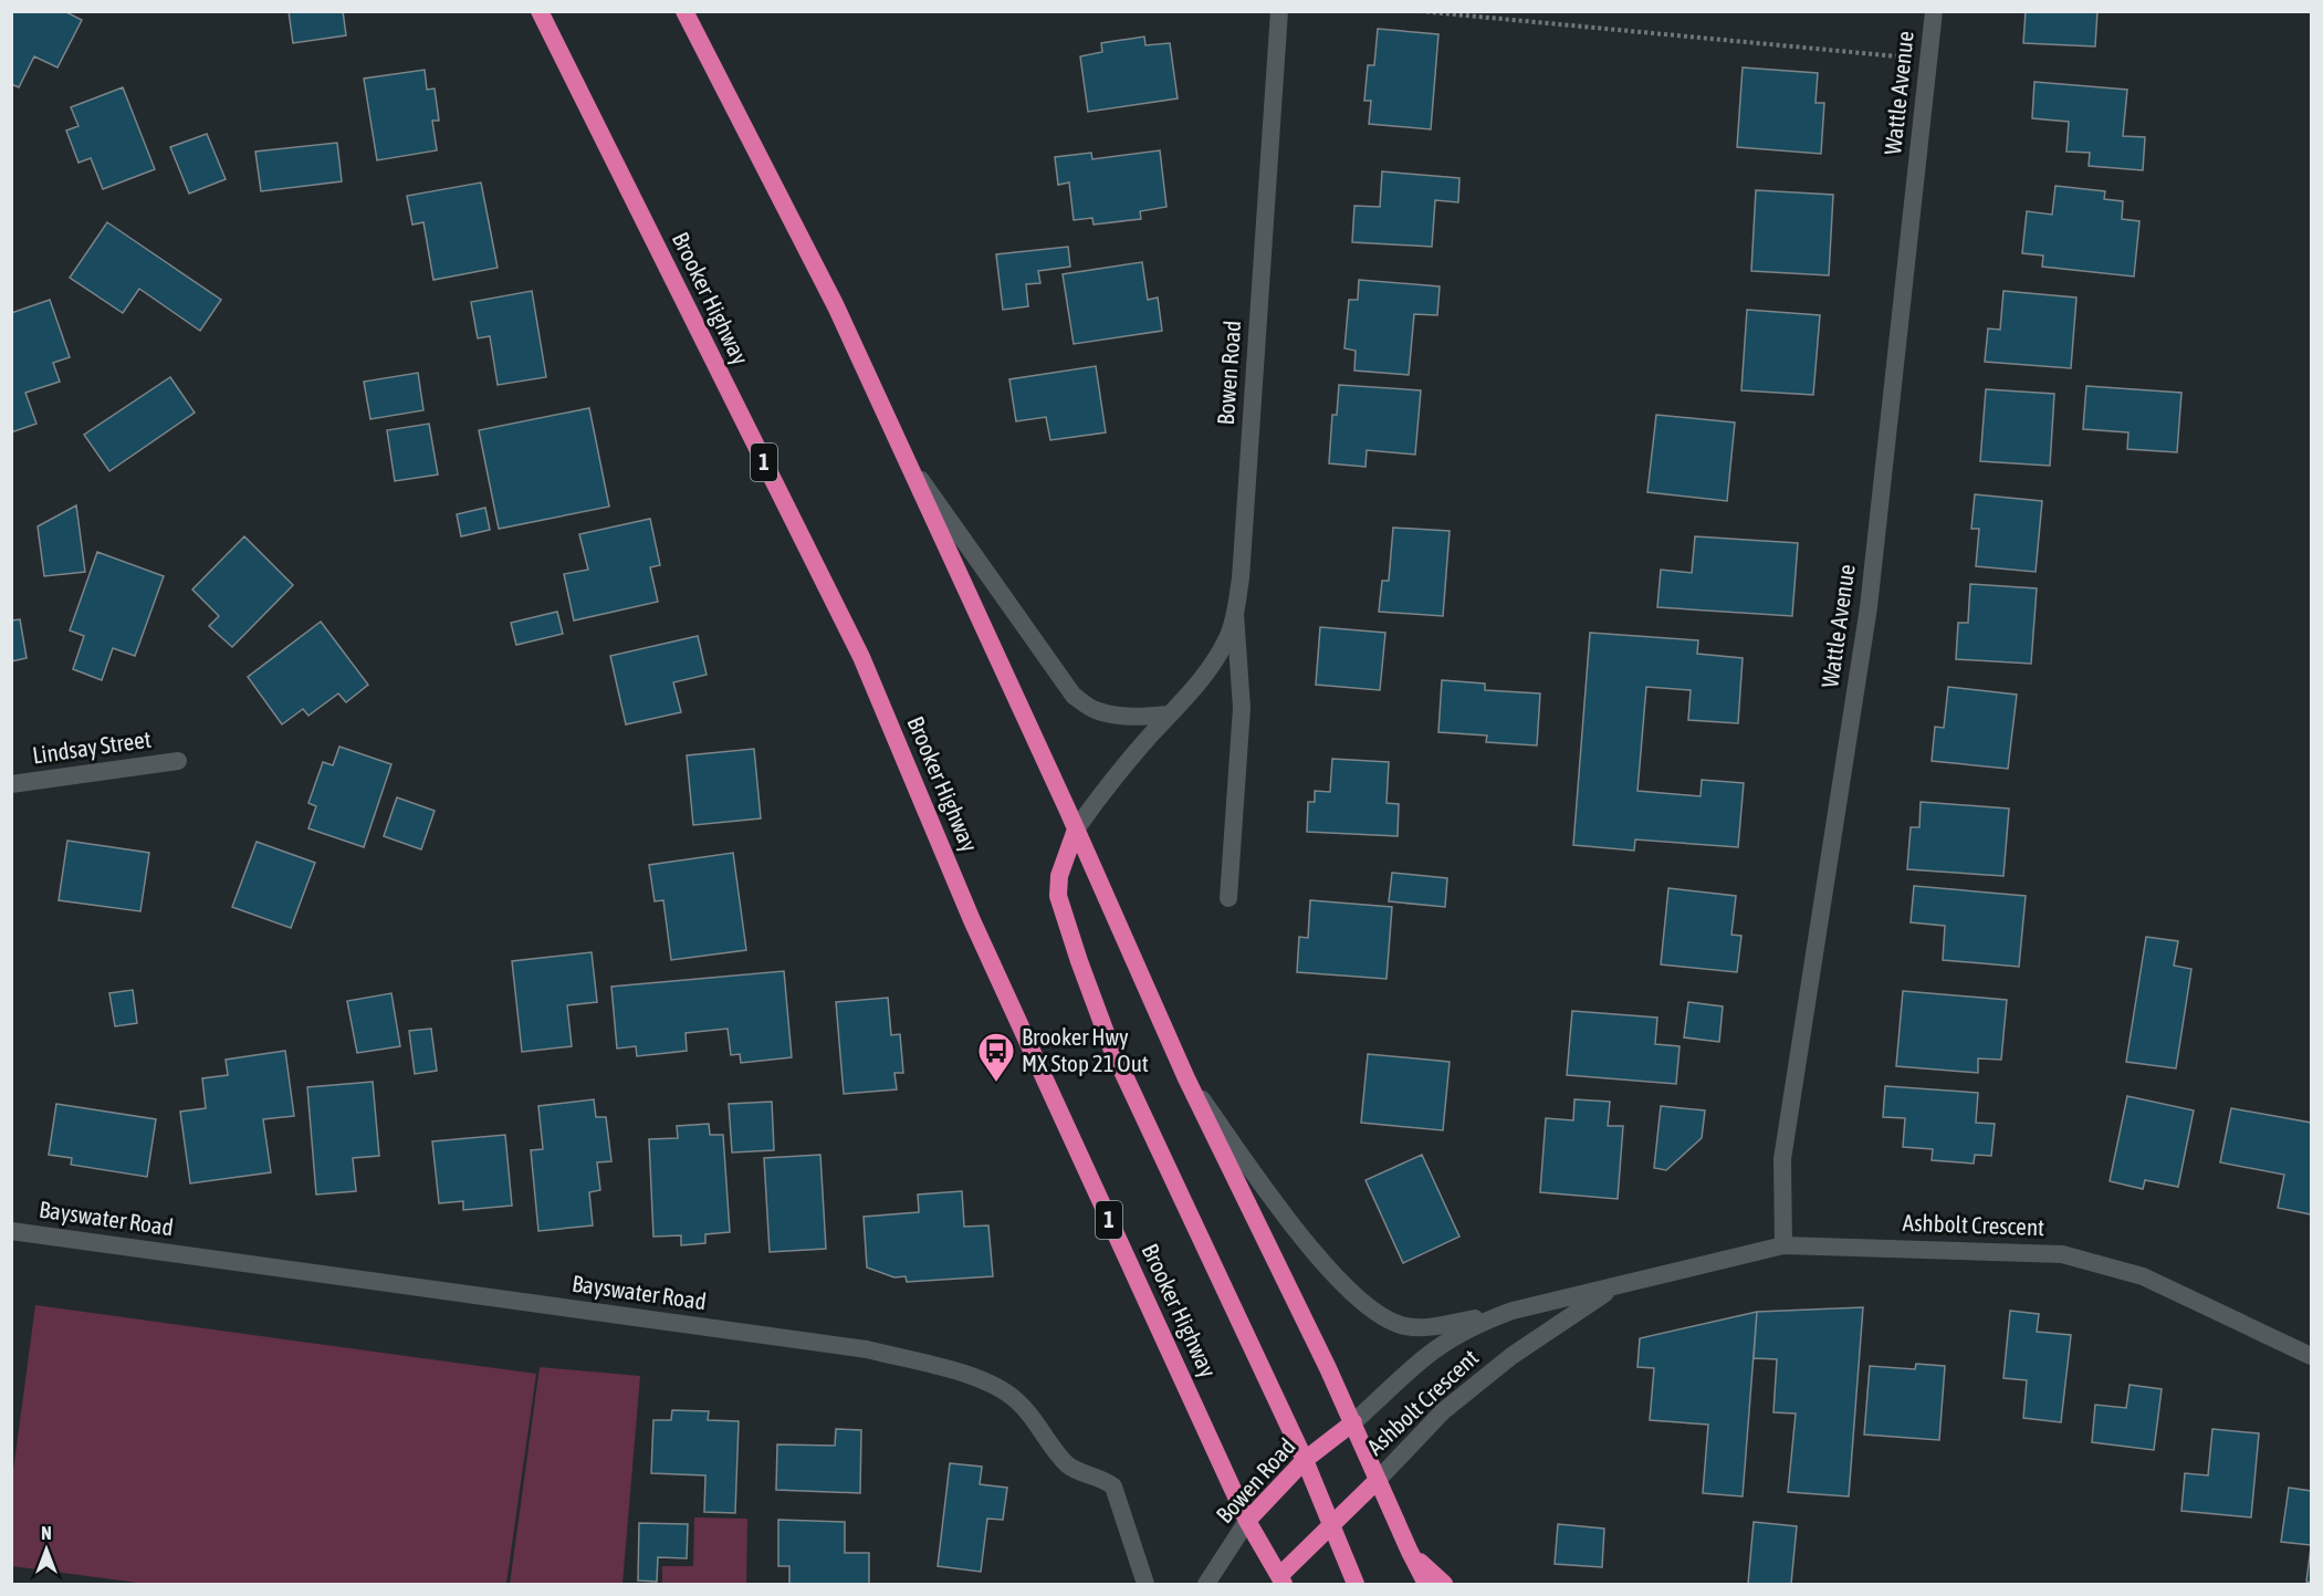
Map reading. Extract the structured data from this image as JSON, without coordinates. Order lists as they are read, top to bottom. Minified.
{"streets":{"highway":["Brooker Highway","Bowen Road","1","Ashbolt Crescent"],"street":["Wattle Avenue","Lindsay Street","Bayswater Road"]},"crossings":[["Wattle Avenue","Ashbolt Crescent"],["Brooker Highway","Bowen Road"],["Brooker Highway","Ashbolt Crescent"],["Bowen Road","Ashbolt Crescent"]],"places":{"bus stop":["Brooker Hwy MX Stop 21 Out"]},"north":"top"}
